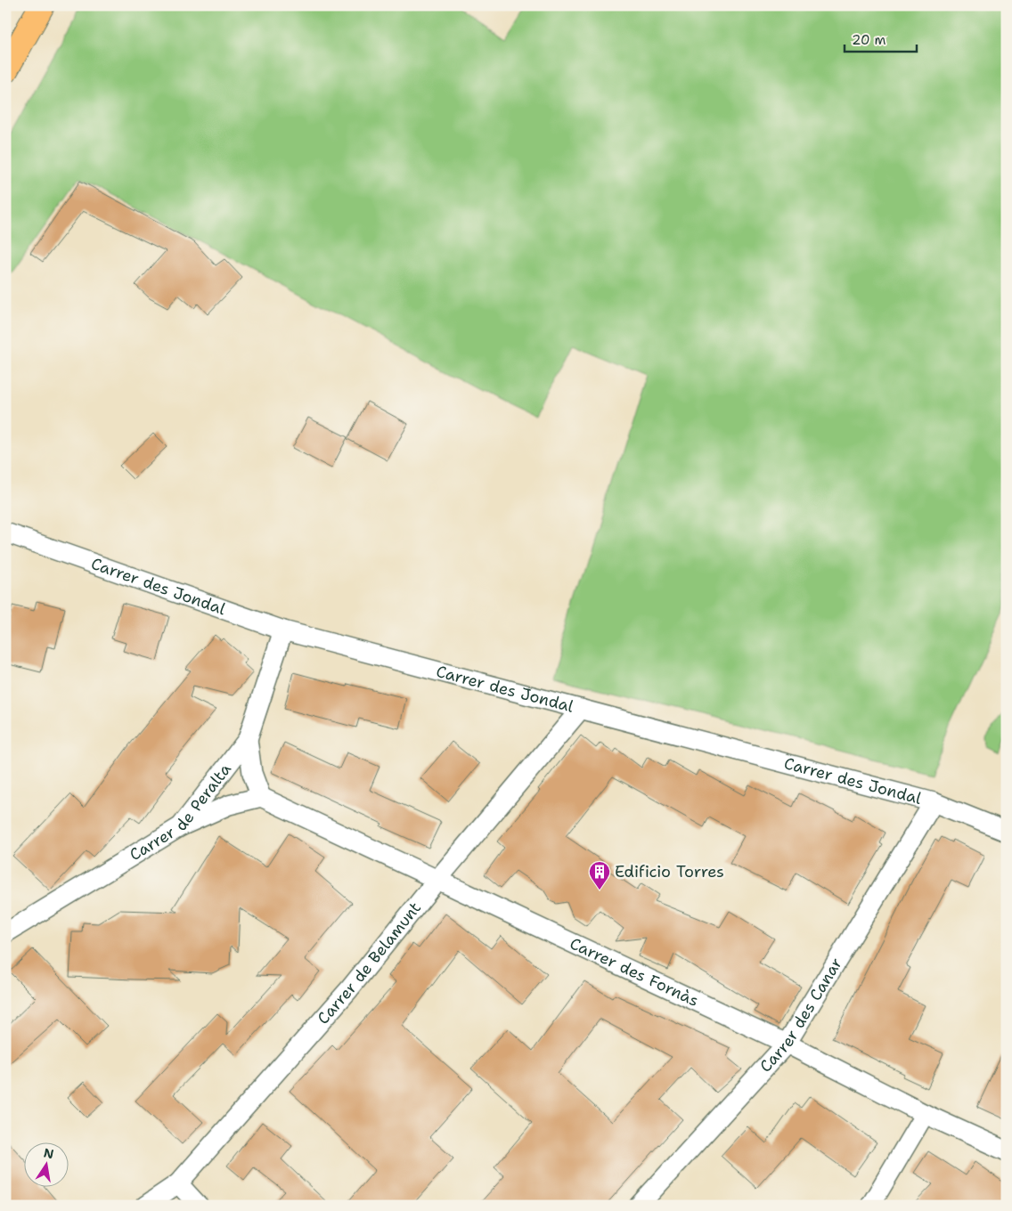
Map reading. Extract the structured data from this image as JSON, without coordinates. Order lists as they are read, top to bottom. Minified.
{"streets":{"street":["Carrer des Jondal","Carrer de Peralta","Carrer de Belamunt","Carrer des Fornàs","Carrer des Canar"]},"crossings":[["Carrer des Jondal","Carrer de Peralta"],["Carrer des Jondal","Carrer de Belamunt"],["Carrer des Jondal","Carrer des Canar"],["Carrer de Belamunt","Carrer des Fornàs"],["Carrer des Fornàs","Carrer des Canar"]],"places":{"building":["Edificio Torres"]},"scale_bar":"20 m","north":"top"}
